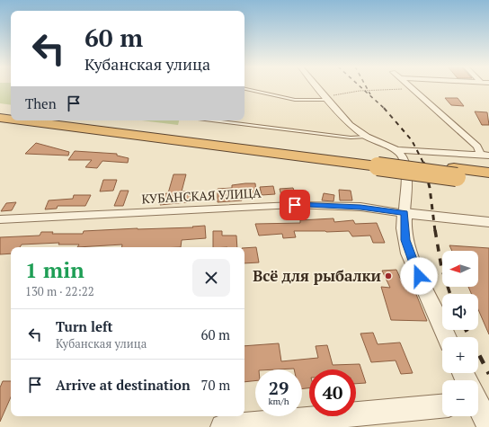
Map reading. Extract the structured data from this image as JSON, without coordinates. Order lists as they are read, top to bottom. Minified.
{"streets":{"street":["КУБАНСКАЯ УЛИЦА"]},"places":["Всё для рыбалки"],"north":"left","page":{"turn":["60 m","Кубанская улица"],"then":"Then","heading":["1 min","130 m · 22:22"],"map_buttons":["+","−"],"list":[{"name":"Turn left","note":"Кубанская улица","value":"60 m"},{"name":"Arrive at destination","value":"70 m"}],"speed":"29 km/h","limit":"40"}}
